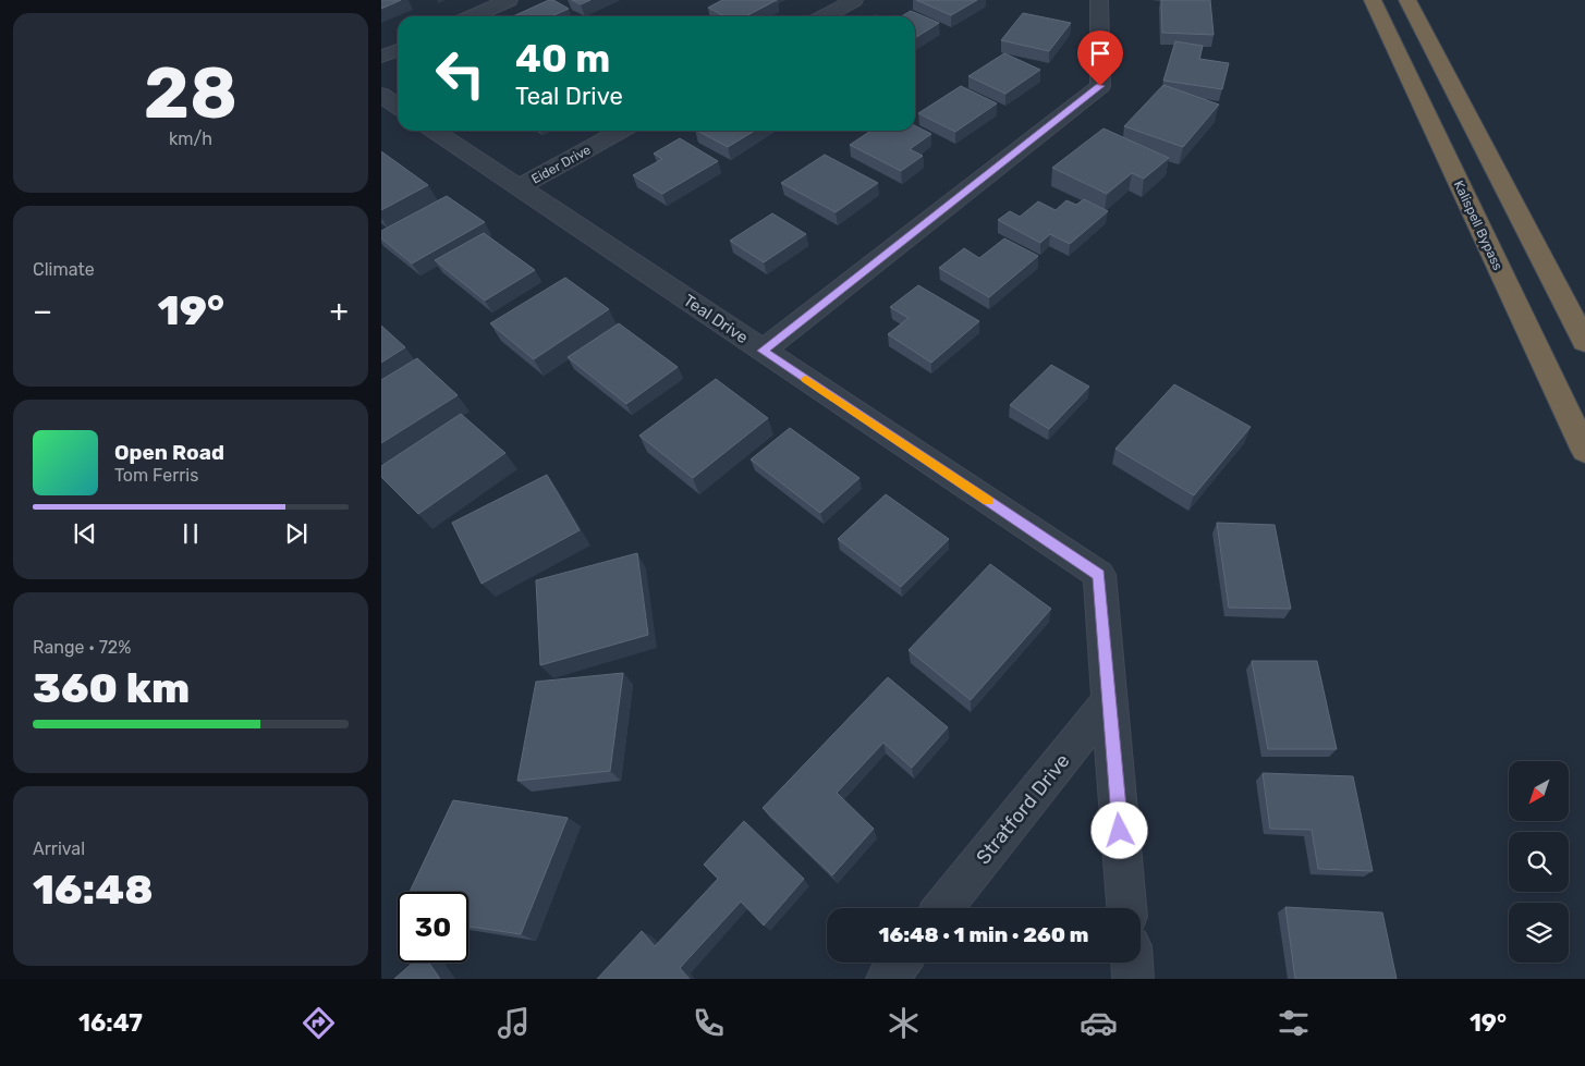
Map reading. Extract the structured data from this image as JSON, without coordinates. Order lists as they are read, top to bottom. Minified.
{"streets":{"highway":["Kalispell Bypass"],"street":["Eider Drive","Teal Drive","Stratford Drive"]},"crossings":[["Eider Drive","Teal Drive"],["Teal Drive","Stratford Drive"]],"north":"bottom left","page":{"tile":[["28","km/h"],"Climate",["Range · 72%","360 km"],["Arrival","16:48"]],"turn":["40 m","Teal Drive"],"heat":["−","19°","+"],"song":["Open Road","Tom Ferris"],"limit":"30","trip":"16:48 · 1 min · 260 m","tabs":["16:47","19°"]}}
